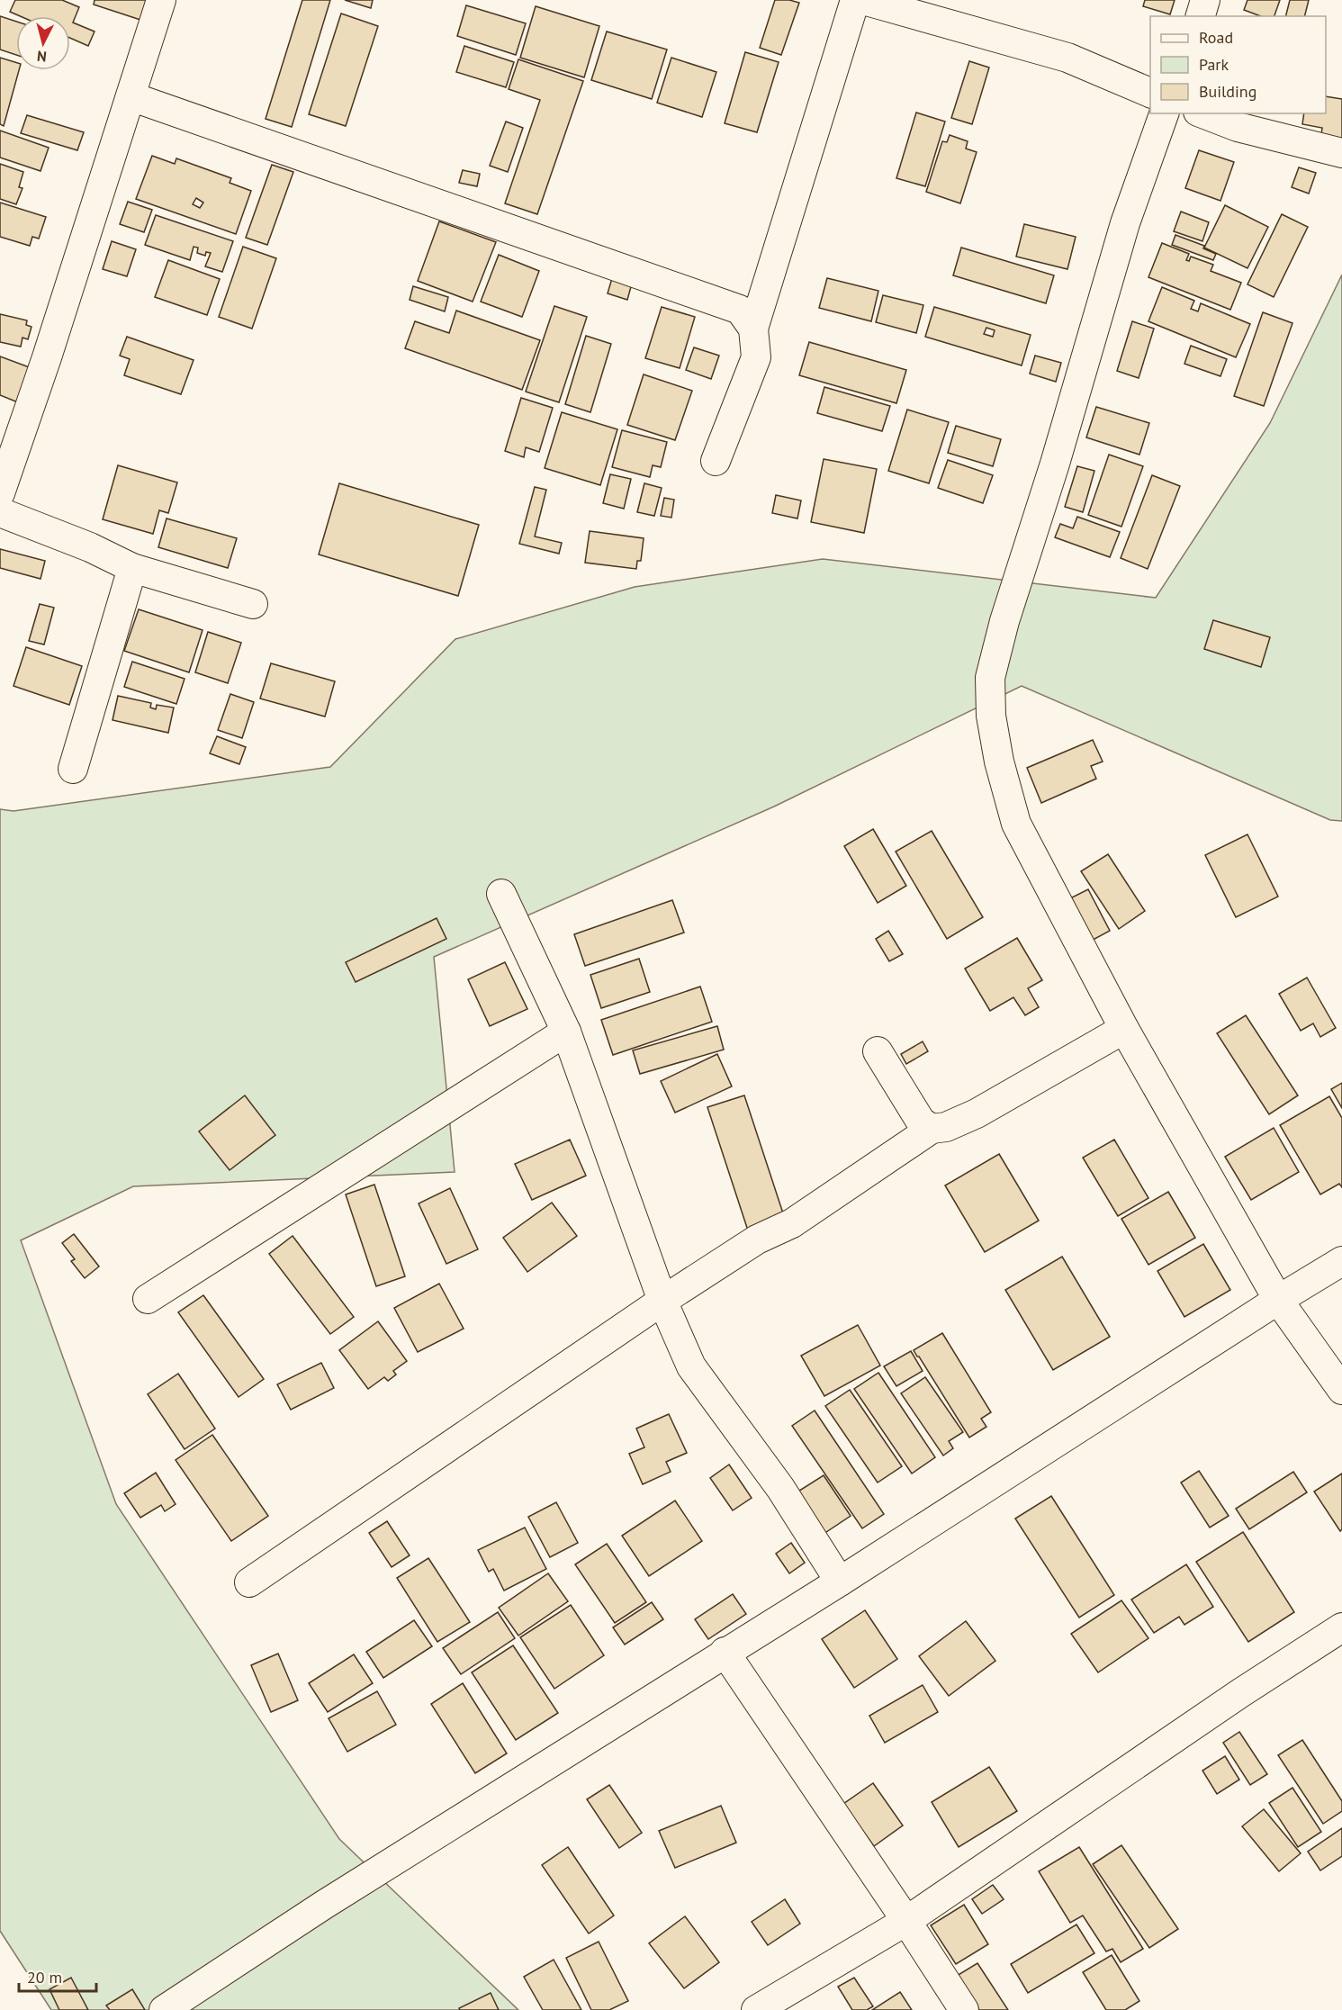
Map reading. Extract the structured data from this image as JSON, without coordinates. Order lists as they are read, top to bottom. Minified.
{"legend":["Road","Park","Building"],"scale_bar":"20 m","north":"bottom"}
